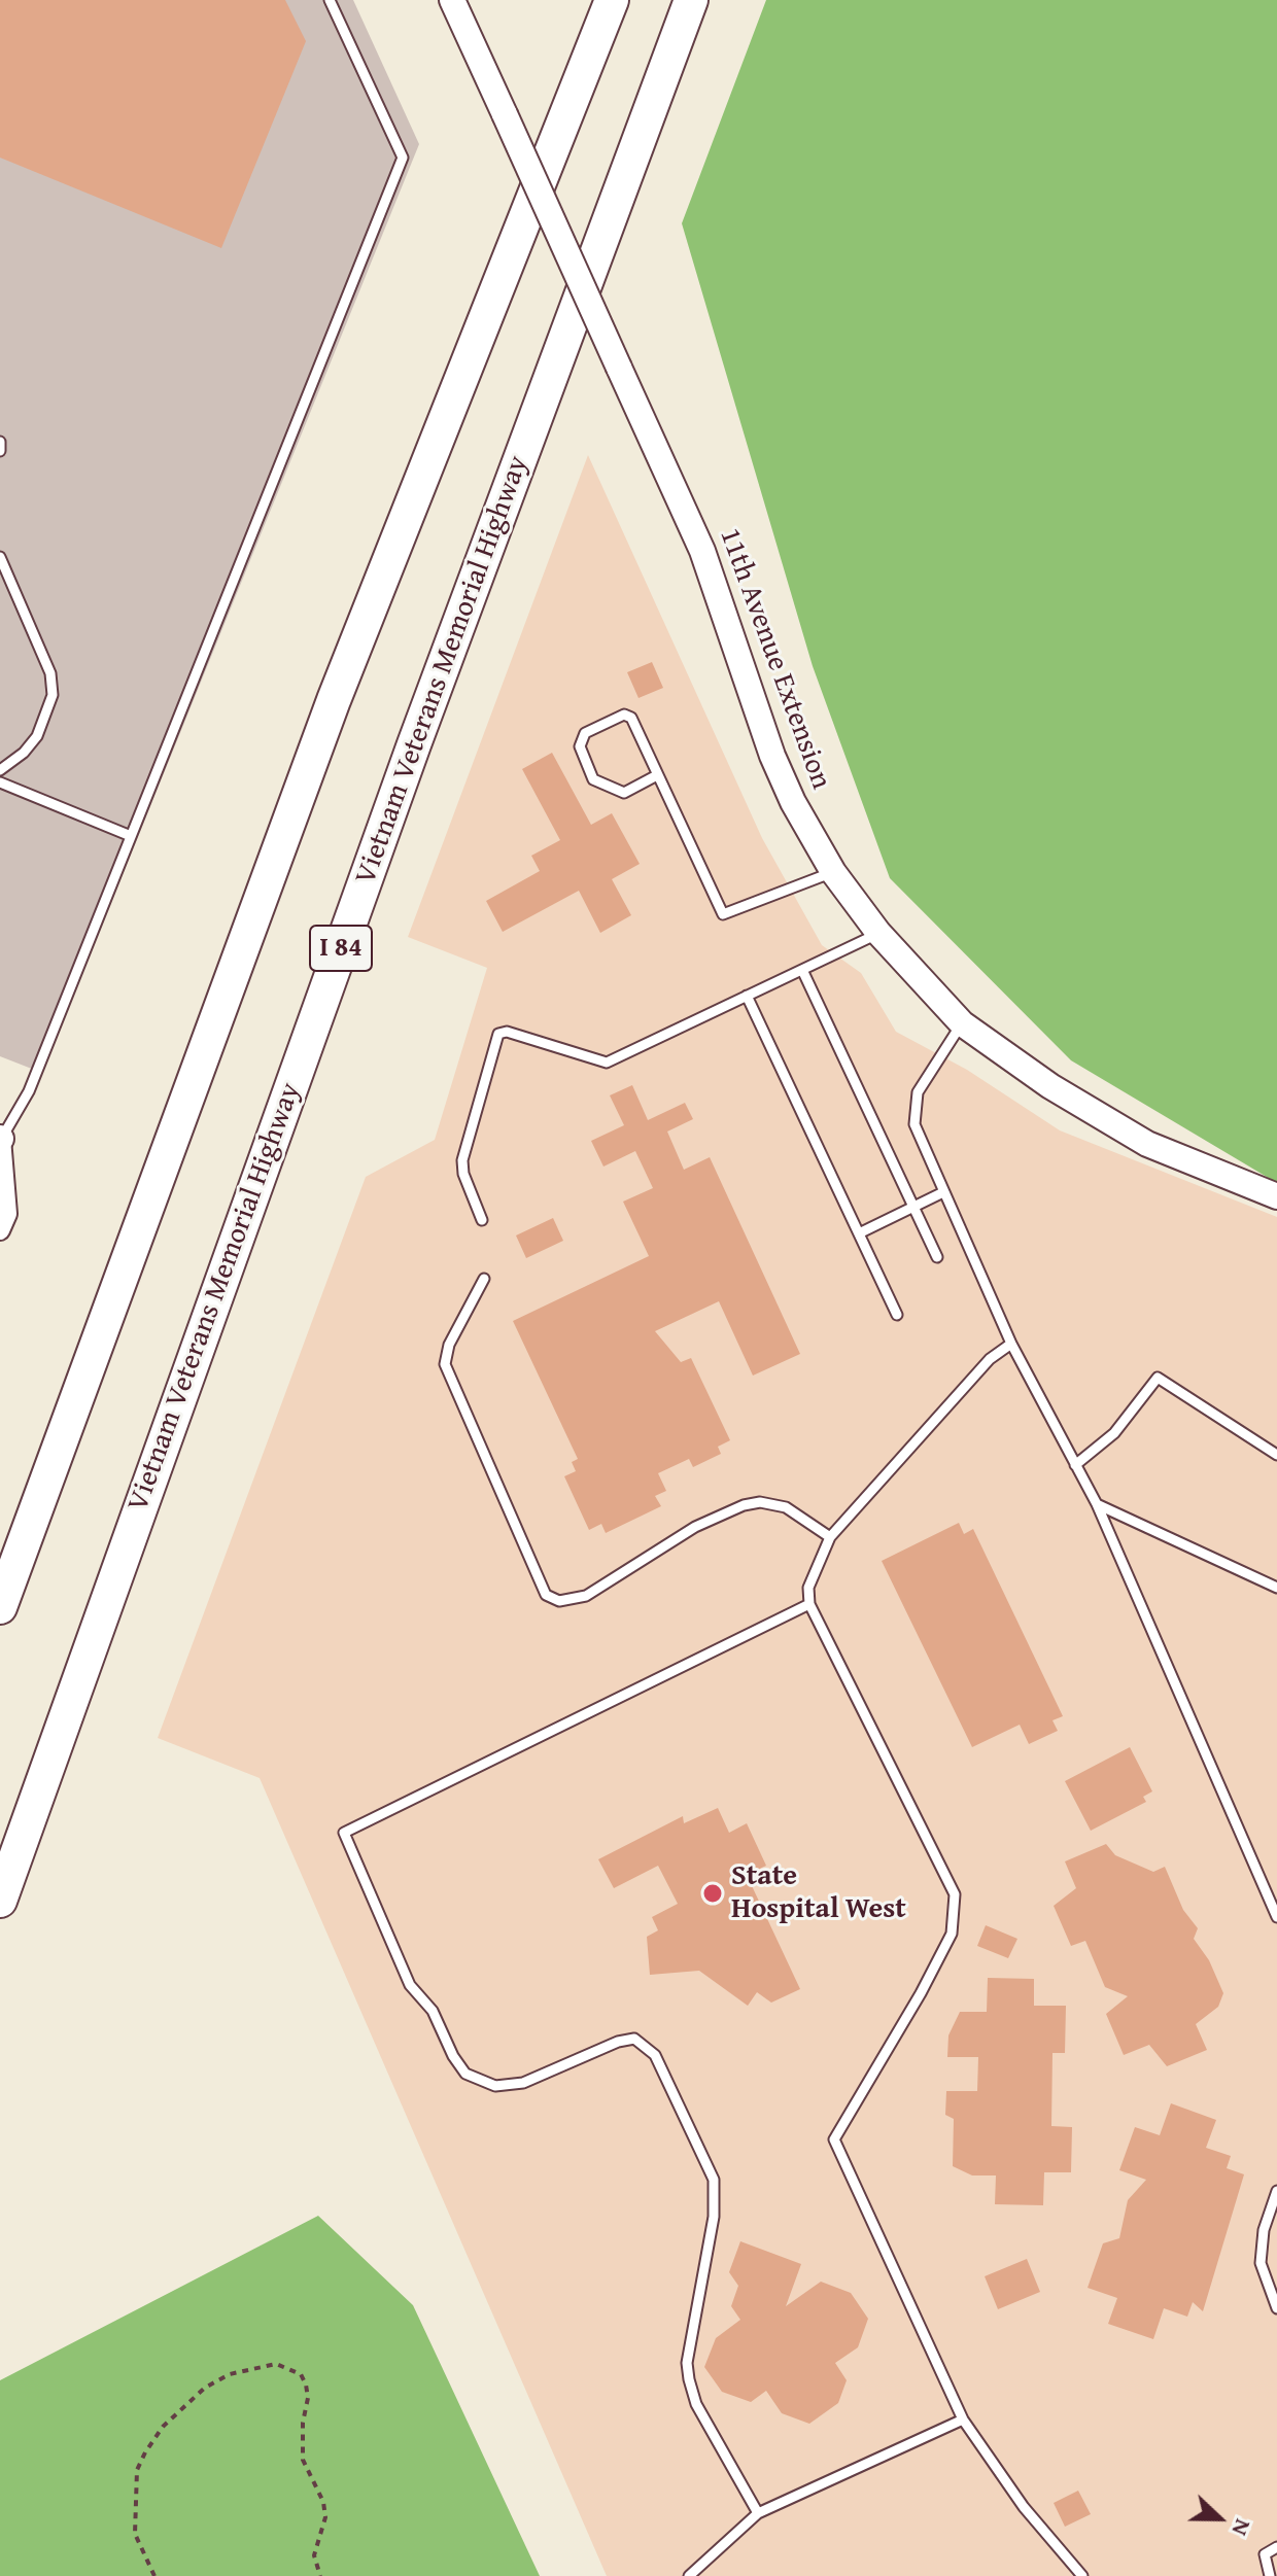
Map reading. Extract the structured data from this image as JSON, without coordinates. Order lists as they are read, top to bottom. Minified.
{"streets":{"highway":["Vietnam Veterans Memorial Highway","I 84"],"street":["11th Avenue Extension"]},"places":["State Hospital West"],"north":"right"}
